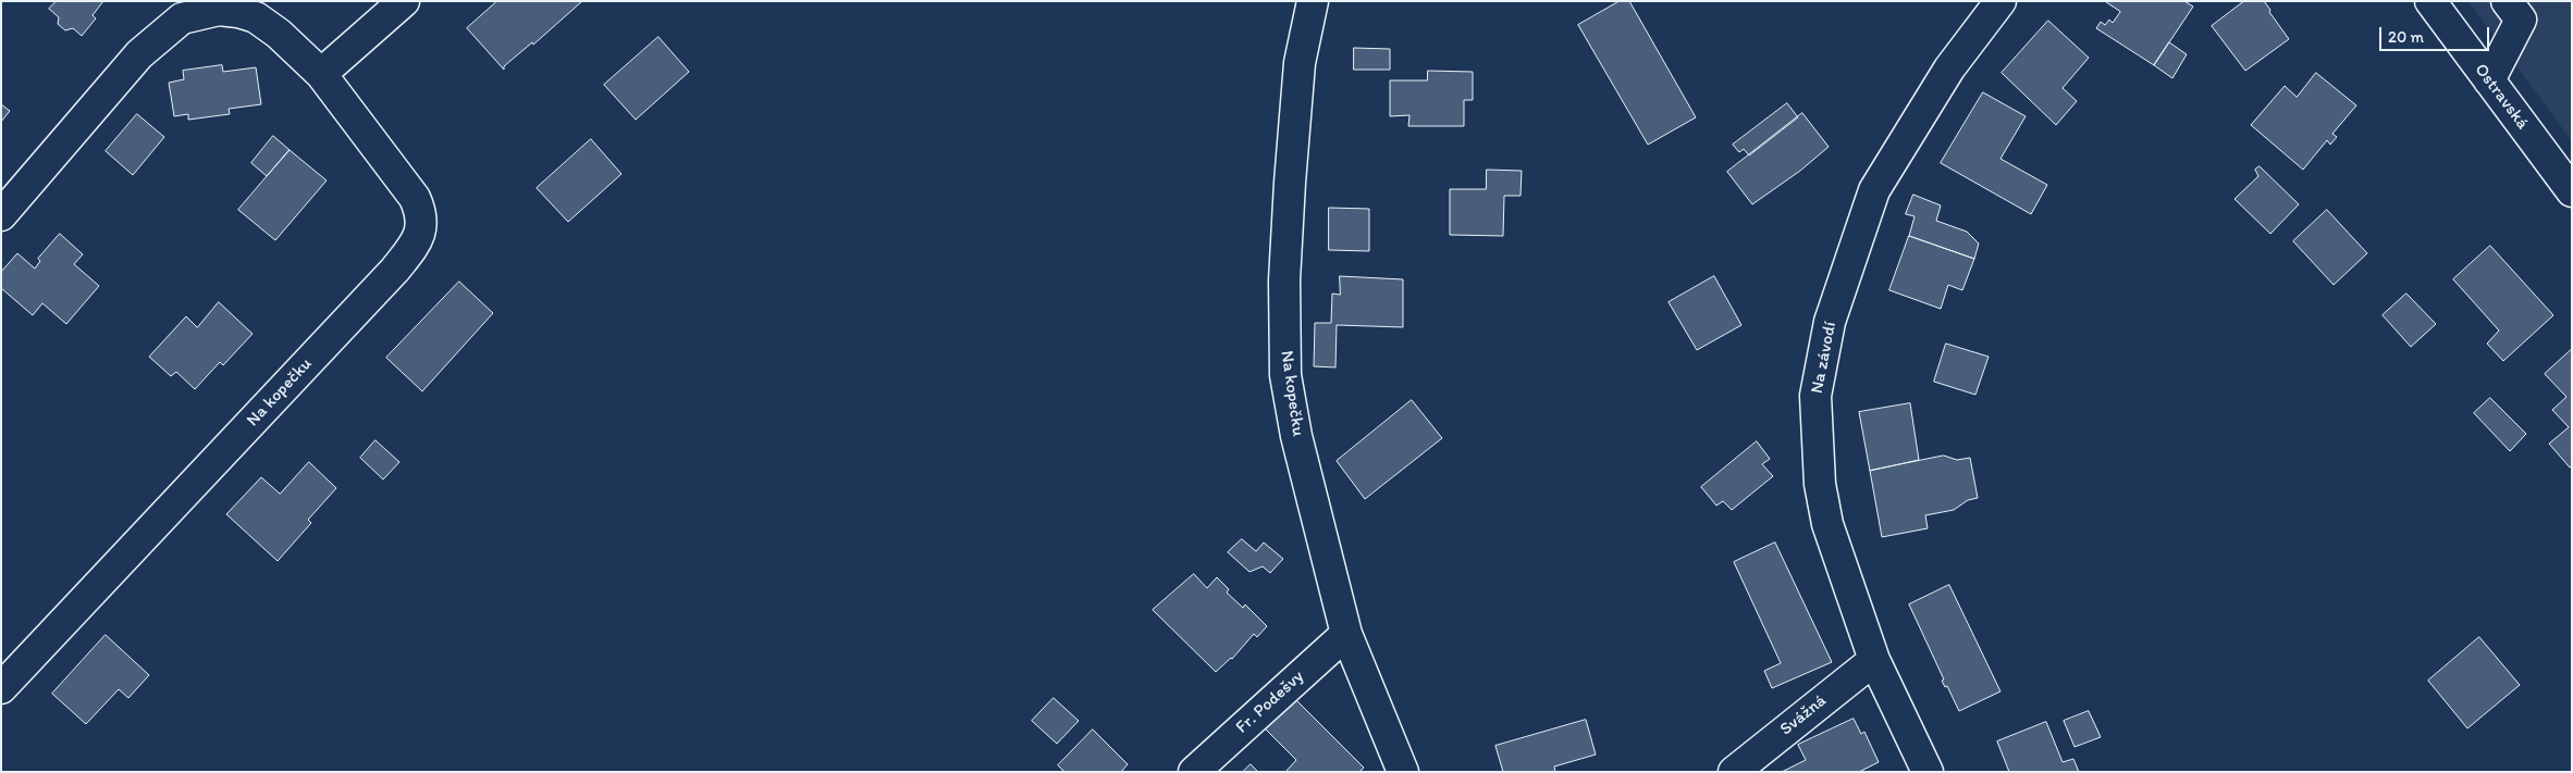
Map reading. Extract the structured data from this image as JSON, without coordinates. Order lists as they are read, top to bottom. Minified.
{"streets":{"street":["Ostravská","Na závodí","Na kopečku","Fr. Podešvy","Svážná"]},"crossings":[["Na závodí","Svážná"],["Na kopečku","Fr. Podešvy"]],"scale_bar":"20 m"}
